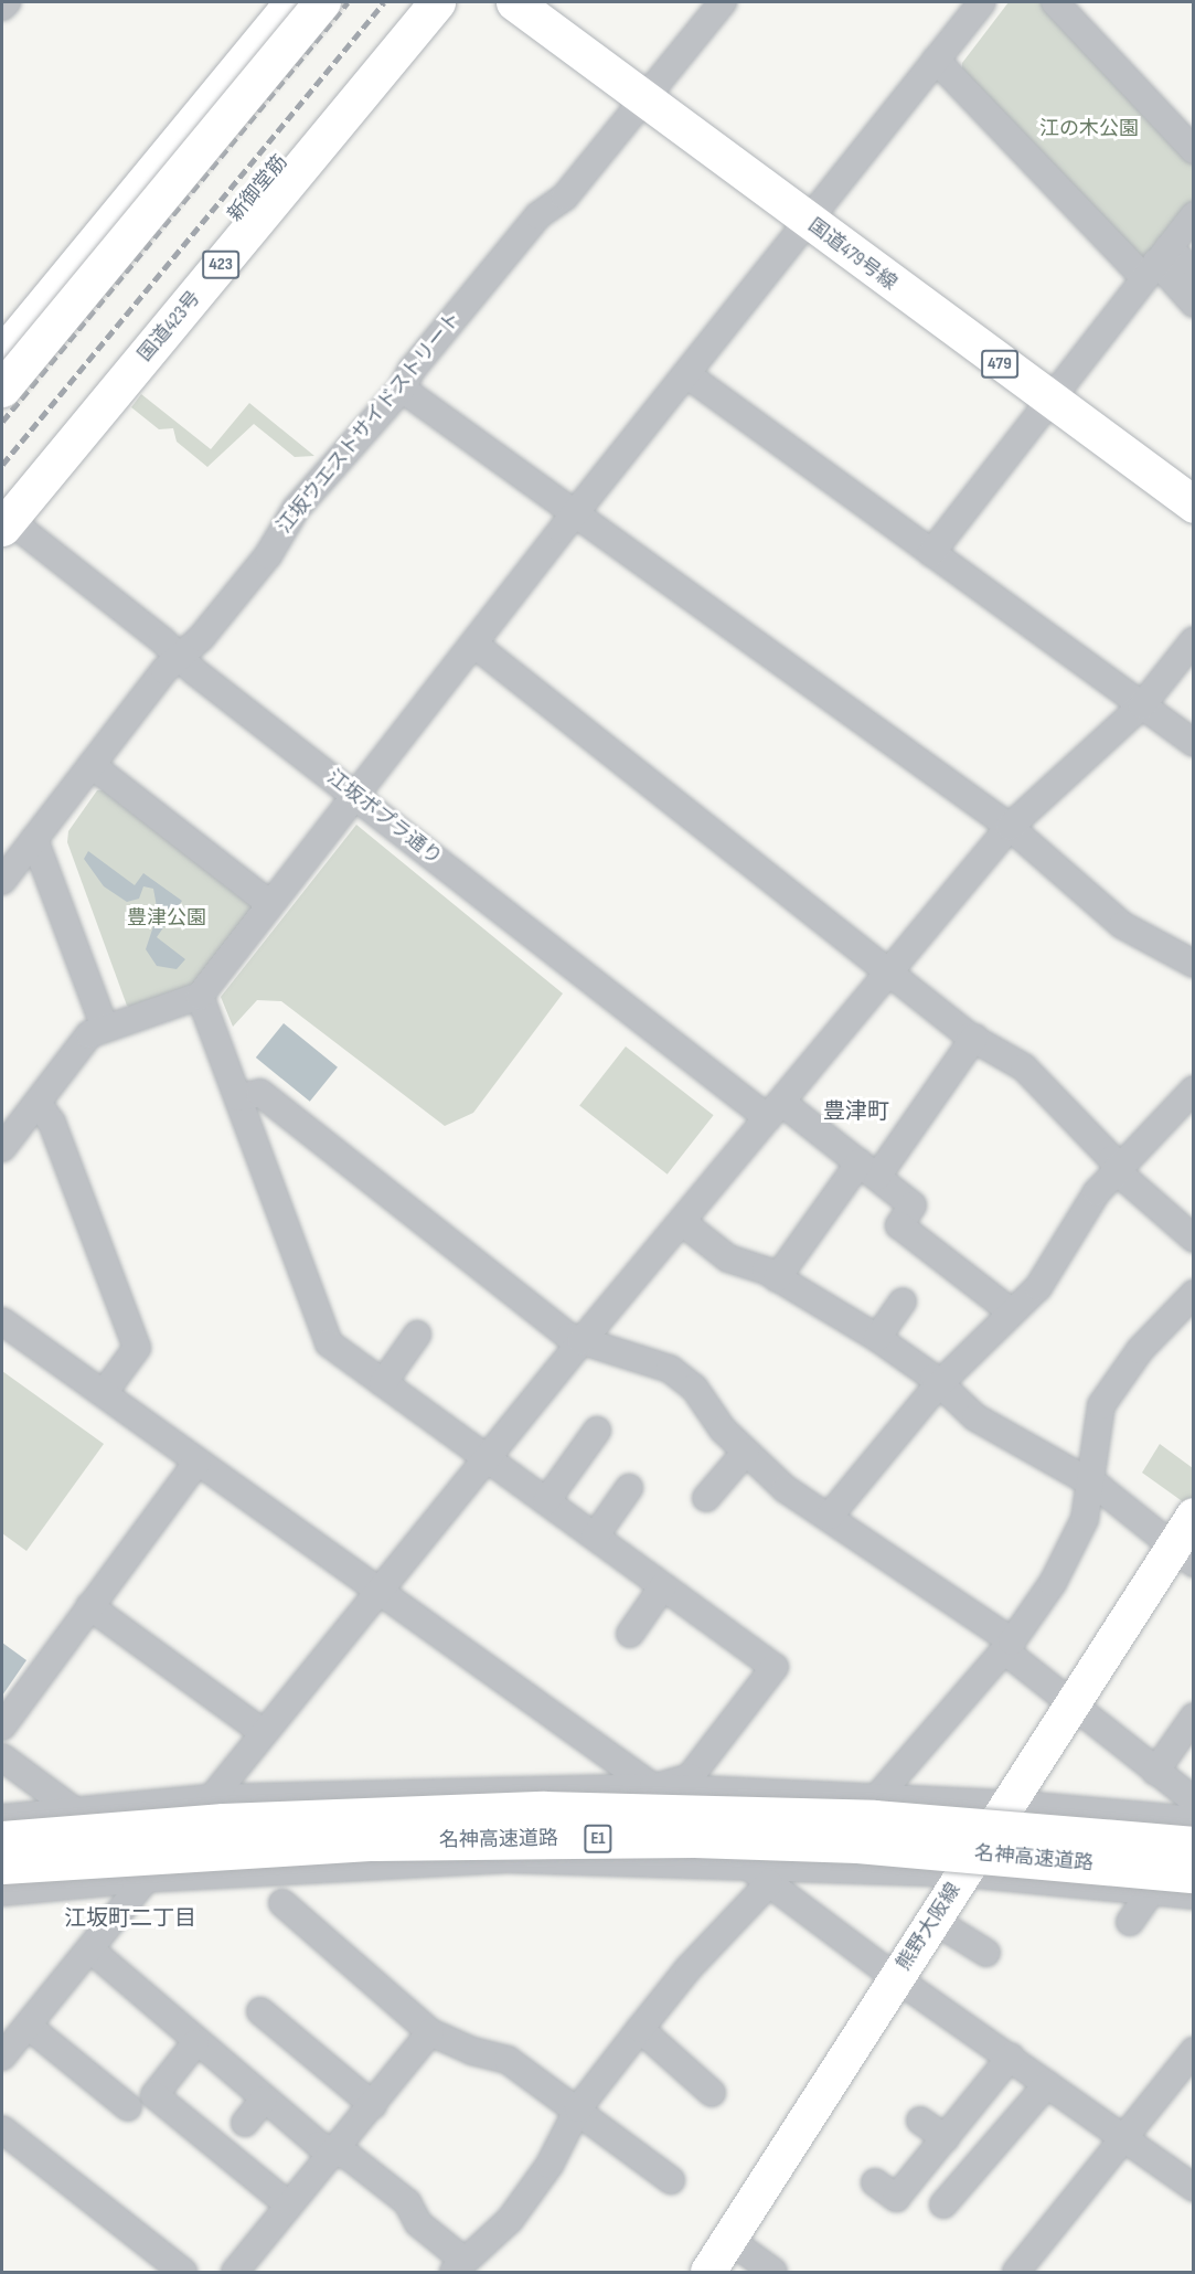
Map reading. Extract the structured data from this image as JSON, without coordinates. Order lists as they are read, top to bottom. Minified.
{"streets":{"highway":["新御堂筋","国道479号線","423","国道423号","479","E1","名神高速道路"],"main road":["熊野大阪線"],"street":["江坂ウエストサイドストリート","江坂ポプラ通り"]},"crossings":[["新御堂筋","国道423号"],["新御堂筋","江坂ポプラ通り"],["国道479号線","江坂ウエストサイドストリート"],["国道423号","江坂ポプラ通り"],["江坂ウエストサイドストリート","江坂ポプラ通り"]],"districts":["豊津町","江坂町二丁目"],"parks":["江の木公園","豊津公園"]}
